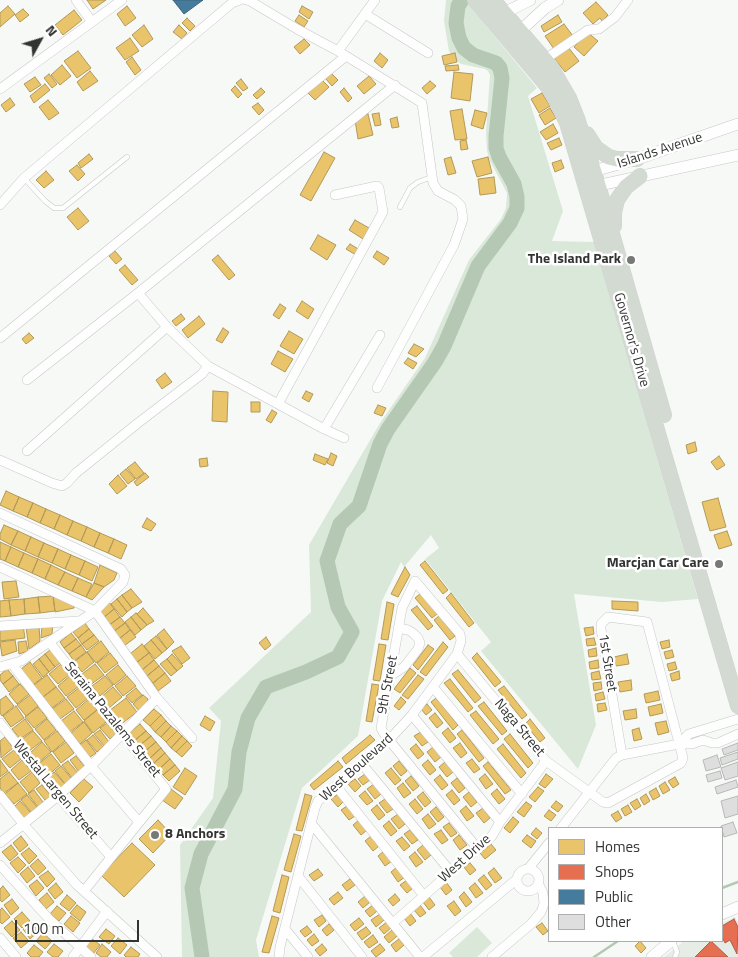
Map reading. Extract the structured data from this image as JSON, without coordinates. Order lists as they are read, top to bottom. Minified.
{"streets":{"highway":["Governor's Drive"],"street":["Islands Avenue","1st Street","9th Street","Seraina Pazalems Street","Naga Street","West Boulevard","Westal Largen Street","West Drive"]},"crossings":[["Islands Avenue","Governor's Drive"],["1st Street","Naga Street"],["9th Street","Naga Street"],["9th Street","West Boulevard"],["9th Street","West Drive"],["Seraina Pazalems Street","Westal Largen Street"],["Naga Street","West Boulevard"],["Naga Street","West Drive"]],"places":["The Island Park","Marcjan Car Care","8 Anchors"],"legend":["Homes","Shops","Public","Other"],"scale_bar":"100 m","north":"top right"}
